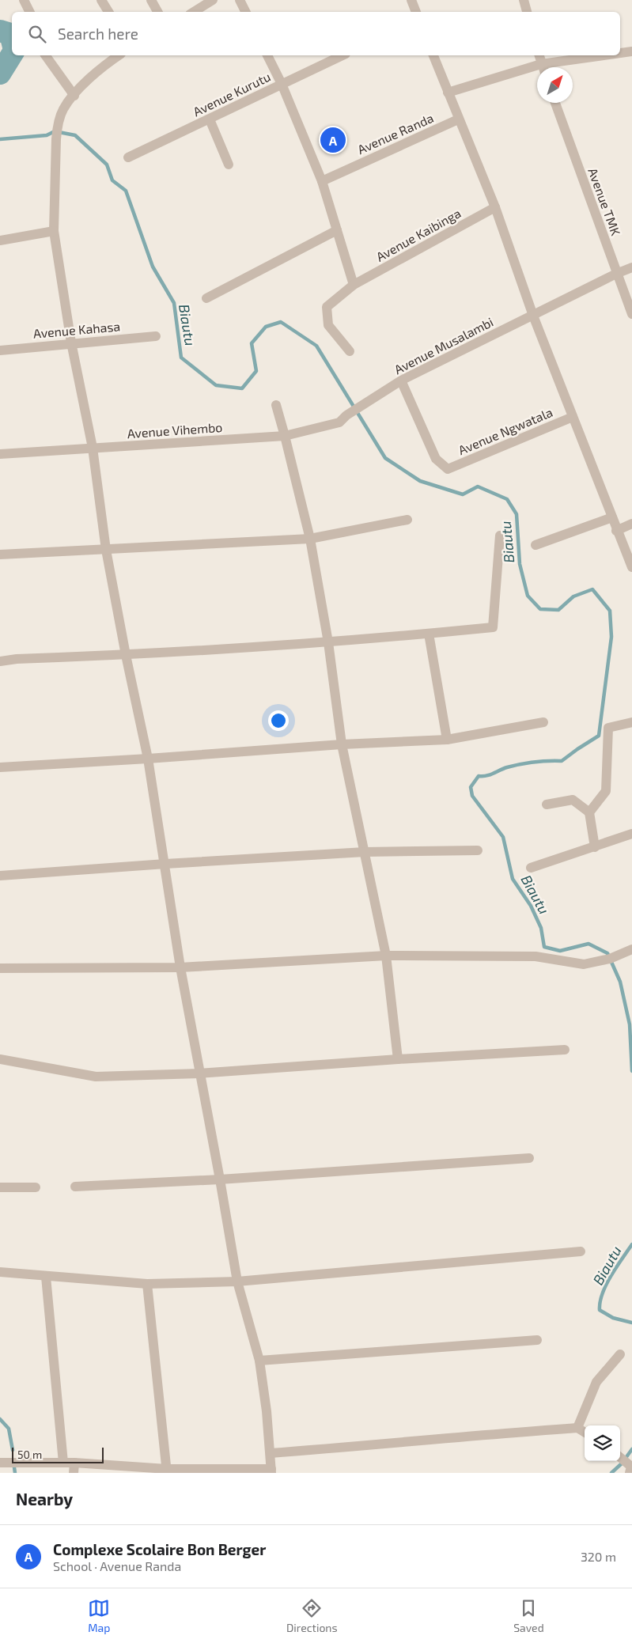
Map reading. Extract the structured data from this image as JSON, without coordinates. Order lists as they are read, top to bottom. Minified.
{"streets":{"street":["Avenue Kurutu","Avenue Randa","Avenue TMK","Avenue Kaibinga","Avenue Kahasa","Avenue Musalambi","Avenue Vihembo","Avenue Ngwatala"]},"crossings":[["Avenue TMK","Avenue Musalambi"],["Avenue Musalambi","Avenue Vihembo"],["Avenue Musalambi","Avenue Ngwatala"]],"water":["Biautu"],"scale_bar":"50 m","north":"top right","page":{"search":"Search here","pins":"A","scale":"50 m","heading":"Nearby","list":[{"mark":"A","name":"Complexe Scolaire Bon Berger","note":"School · Avenue Randa","value":"320 m"}],"nav":["Map","Directions","Saved"]}}
